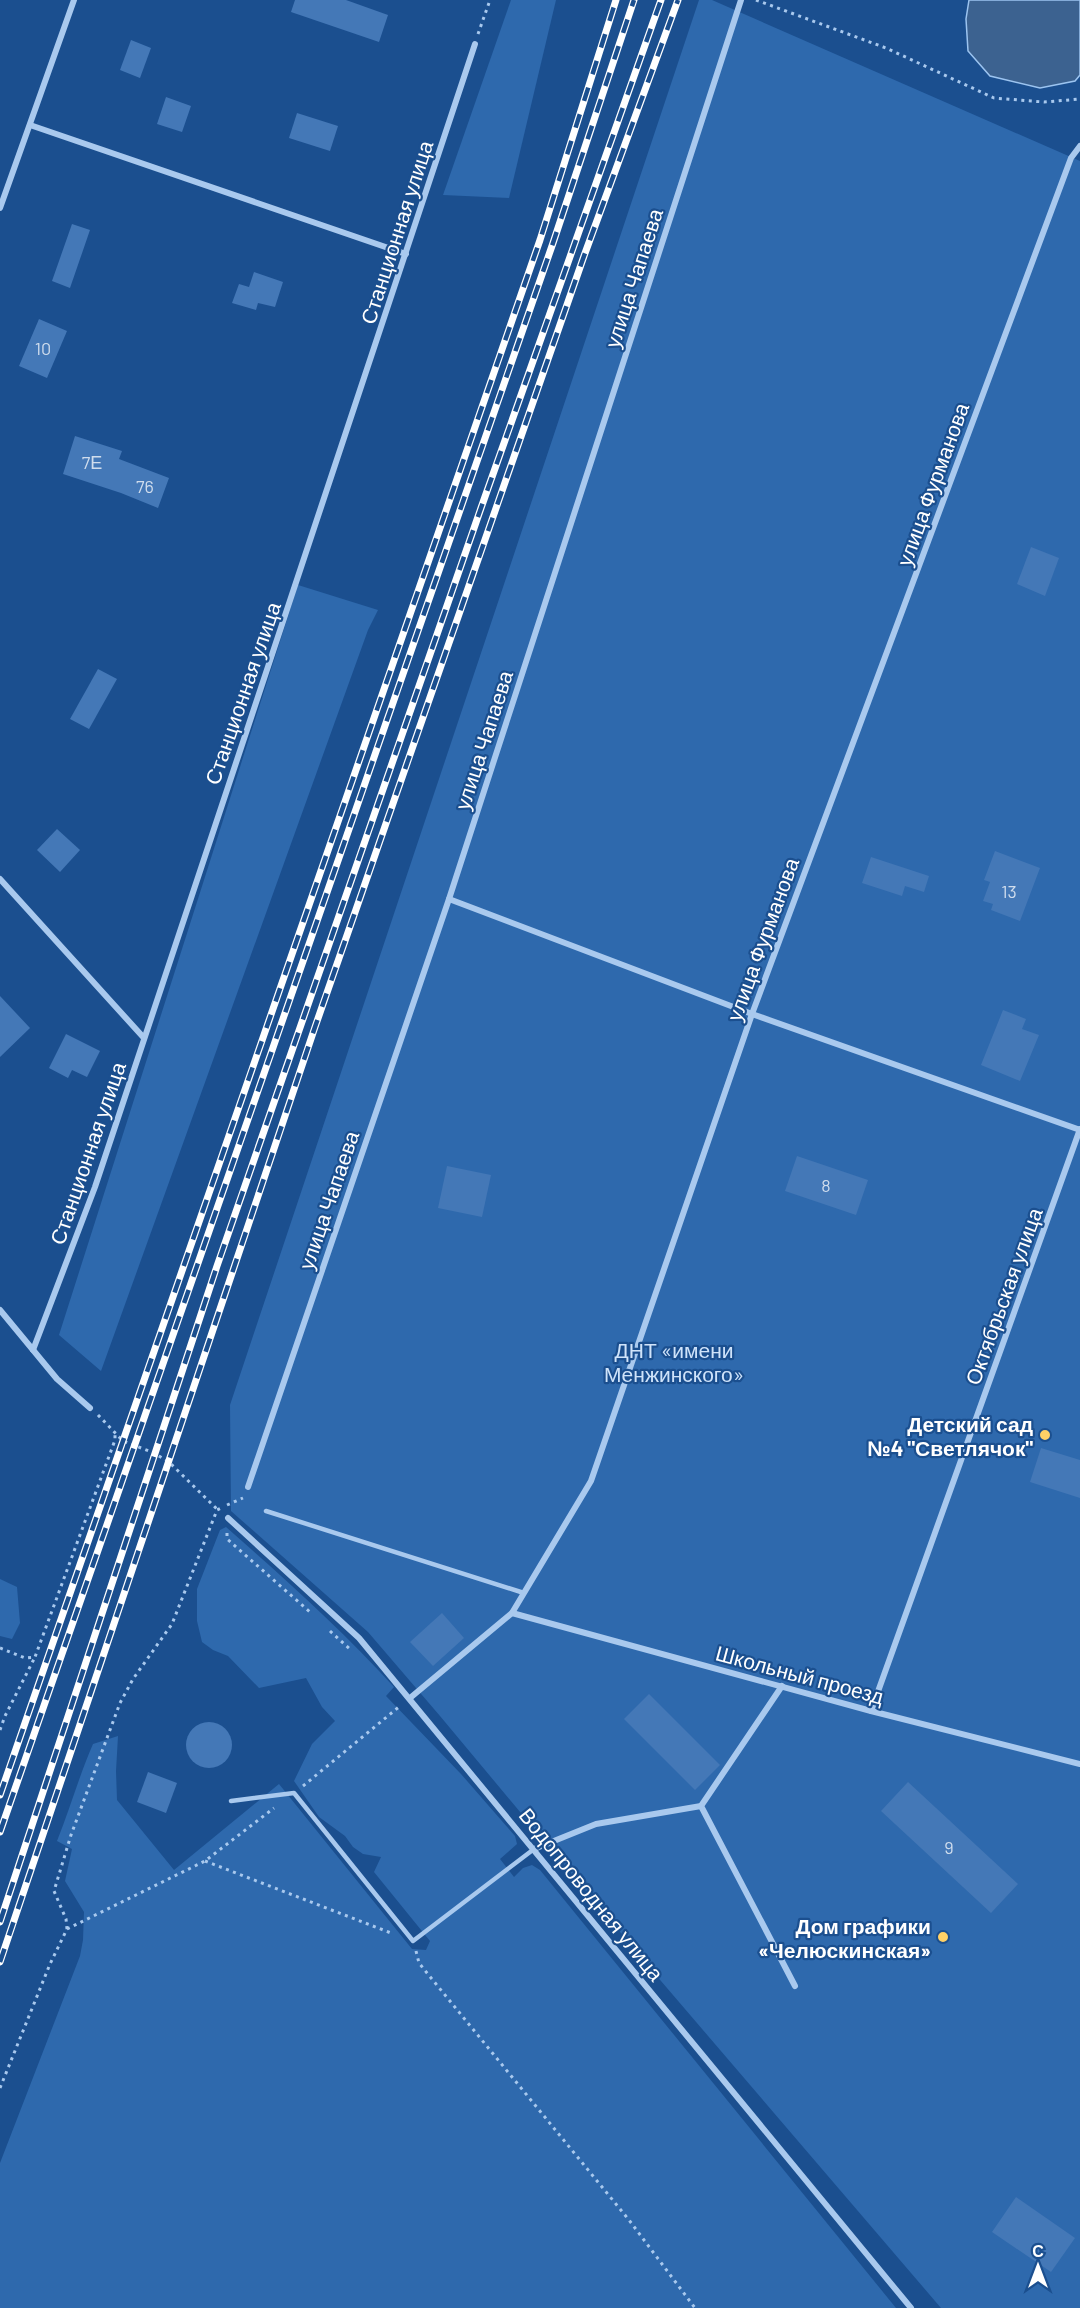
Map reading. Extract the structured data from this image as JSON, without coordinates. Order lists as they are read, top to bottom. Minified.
{"streets":{"street":["Станционная улица","улица Чапаева","улица Фурманова","Октябрьская улица","Школьный проезд","Водопроводная улица"]},"crossings":[["улица Фурманова","Школьный проезд"],["улица Фурманова","Водопроводная улица"],["Октябрьская улица","Школьный проезд"]],"parks":["ДНТ «имени Менжинского»"],"places":["Детский сад №4 \"Светлячок\"","Дом графики «Челюскинская»"],"house_numbers":["10","7Е","76","13","8","9"],"north":"top"}
